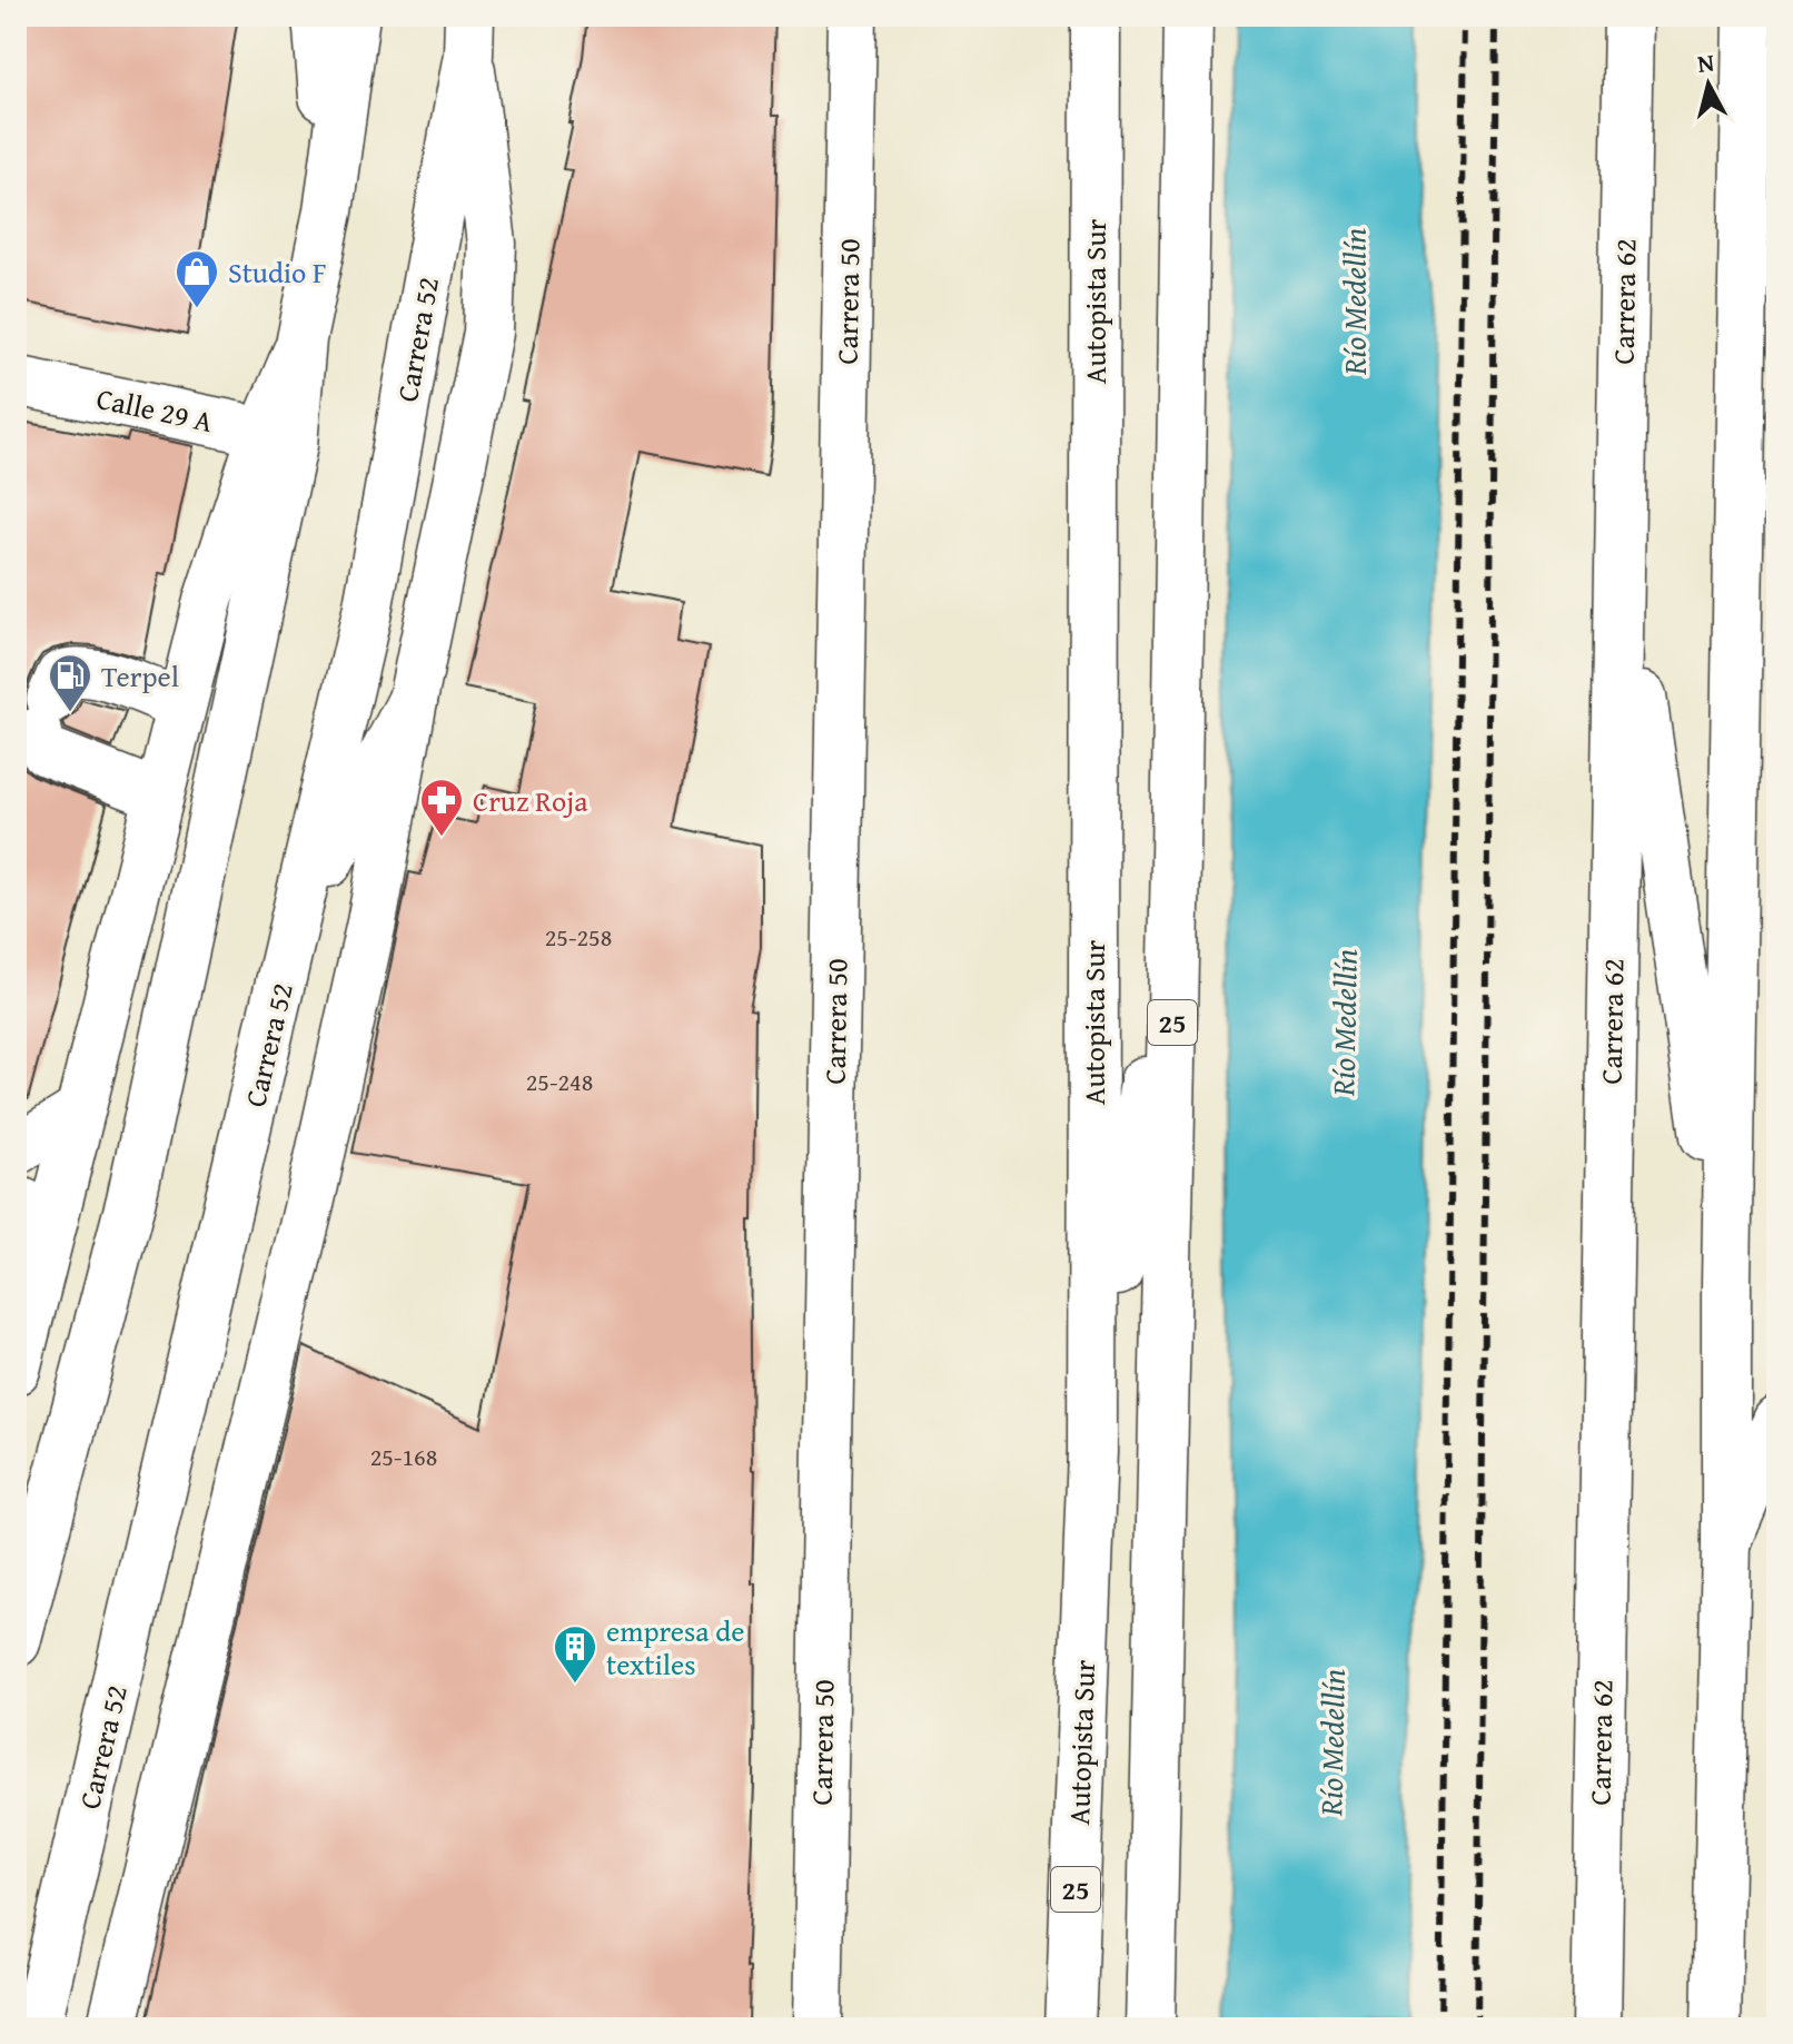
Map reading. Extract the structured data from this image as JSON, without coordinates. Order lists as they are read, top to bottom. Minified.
{"streets":{"main road":["Carrera 50","Autopista Sur","Carrera 62","Carrera 52","Calle 29 A","25"]},"water":["Río Medellín"],"places":{"shop":["Studio F"],"fuel station":["Terpel"],"pharmacy":["Cruz Roja"],"building":["empresa de textiles"]},"house_numbers":["25-258","25-248","25-168"],"north":"top"}
